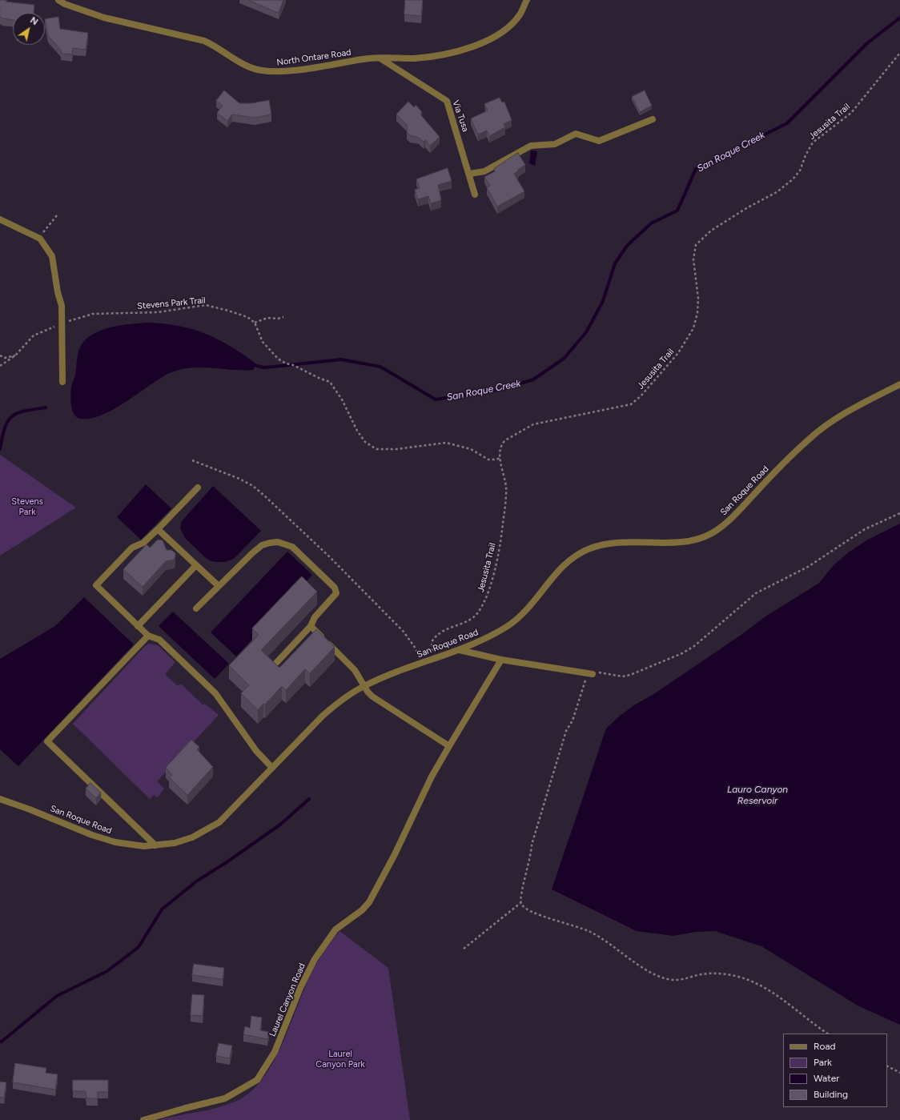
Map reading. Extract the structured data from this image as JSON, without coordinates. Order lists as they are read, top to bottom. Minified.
{"streets":{"street":["North Ontare Road","Via Tusa","San Roque Road","Laurel Canyon Road"],"path":["Jesusita Trail","Stevens Park Trail"]},"crossings":[["North Ontare Road","Via Tusa"],["Jesusita Trail","San Roque Road"]],"water":["San Roque Creek","Lauro Canyon Reservoir"],"parks":["Stevens Park","Laurel Canyon Park"],"legend":["Road","Park","Water","Building"],"north":"top right"}
